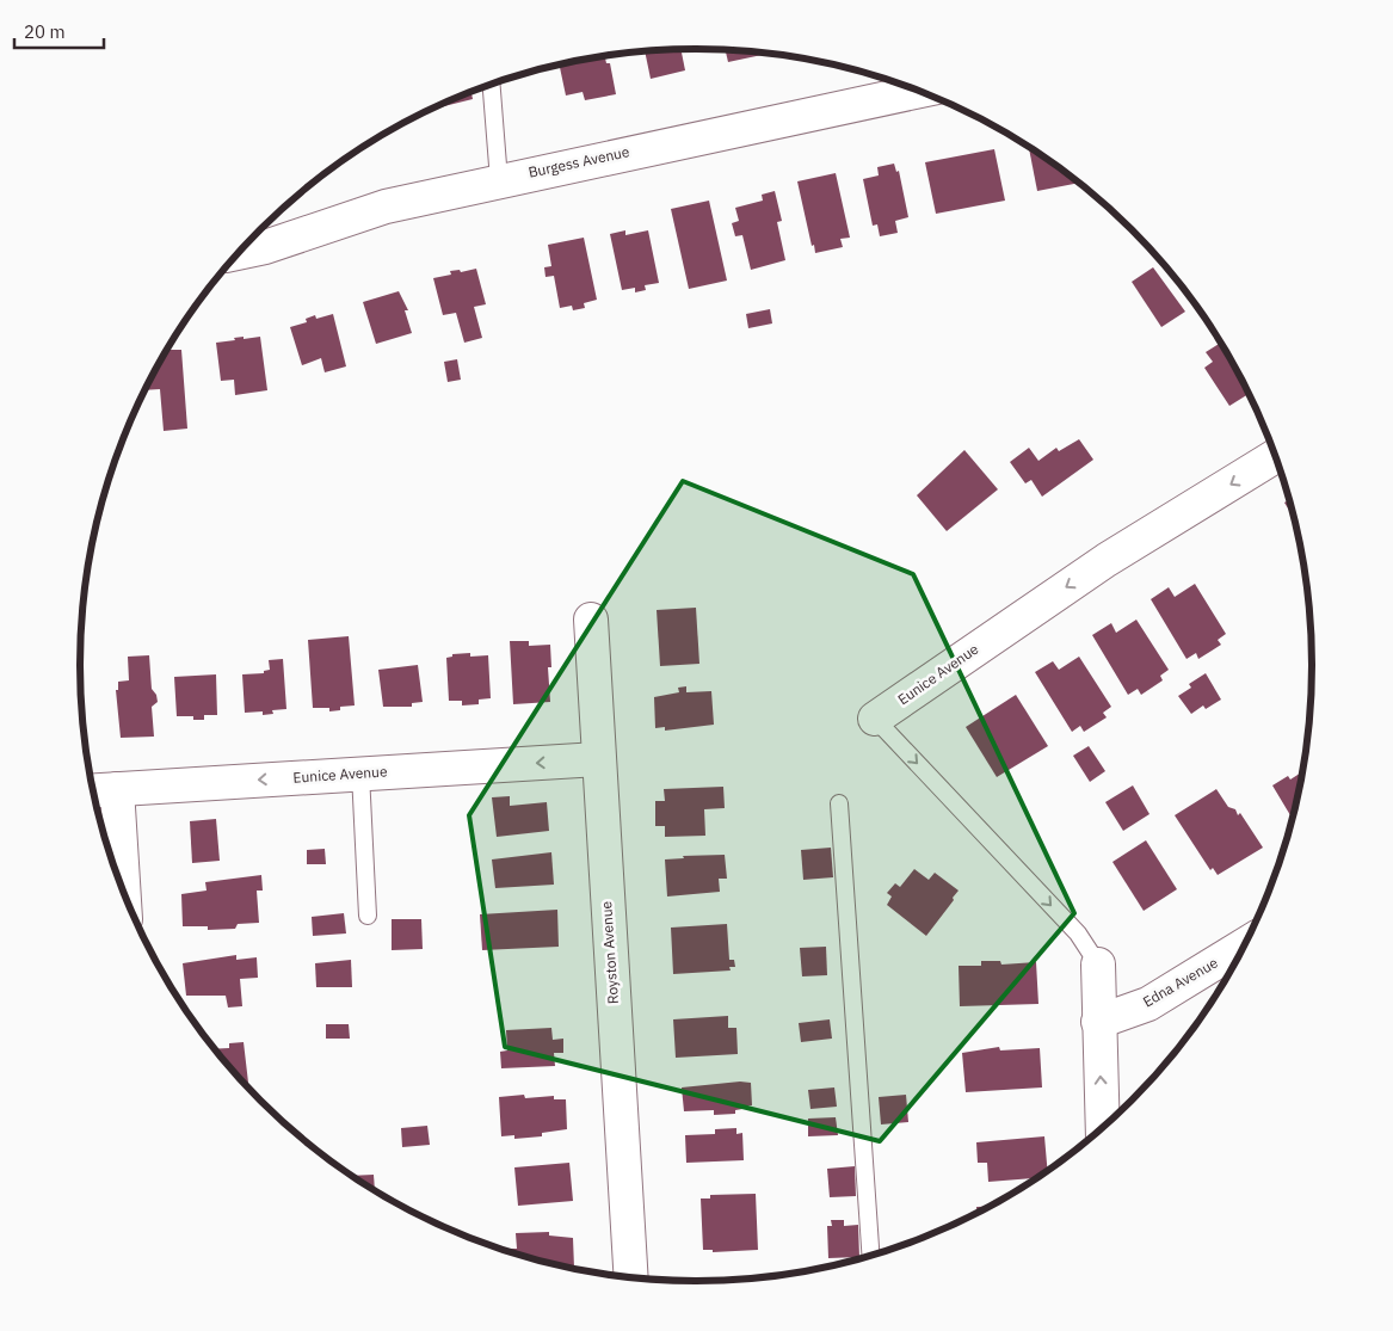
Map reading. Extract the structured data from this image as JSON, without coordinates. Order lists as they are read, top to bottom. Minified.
{"streets":{"street":["Burgess Avenue","Eunice Avenue","Royston Avenue","Edna Avenue"]},"crossings":[["Eunice Avenue","Royston Avenue"]],"scale_bar":"20 m"}
